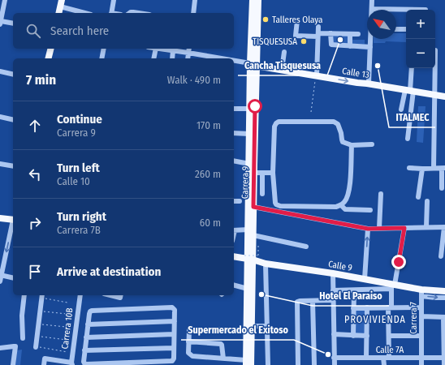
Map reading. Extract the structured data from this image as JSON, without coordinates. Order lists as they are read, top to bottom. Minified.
{"streets":{"main road":["Calle 13","Carrera 9","Calle 9"],"street":["Carrera 7","Carrera 10B","Calle 7A"]},"crossings":[["Calle 13","Carrera 9"],["Carrera 9","Calle 9"],["Calle 9","Carrera 7"],["Carrera 7","Calle 7A"]],"districts":["PROVIVIENDA"],"places":["Talleres Olaya","Cancha Tisquesusa","TISQUESUSA","ITALMEC","Hotel El Paraiso","Supermercado el Exitoso"],"north":"top left","page":{"map_buttons":["+","−"],"search":"Search here","heading":["7 min","Walk · 490 m"],"list":[["Continue","Carrera 9","170 m"],["Turn left","Calle 10","260 m"],["Turn right","Carrera 7B","60 m"],"Arrive at destination"]}}
